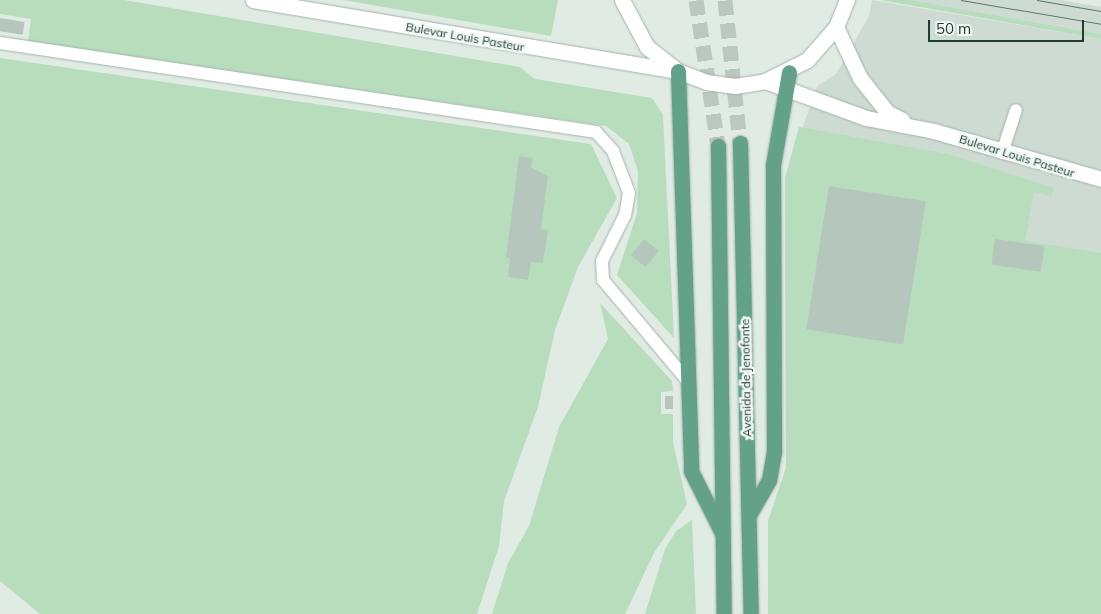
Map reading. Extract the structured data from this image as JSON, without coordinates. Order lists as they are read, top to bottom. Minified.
{"streets":{"main road":["Avenida de Jenofonte"],"street":["Bulevar Louis Pasteur"]},"scale_bar":"50 m"}
